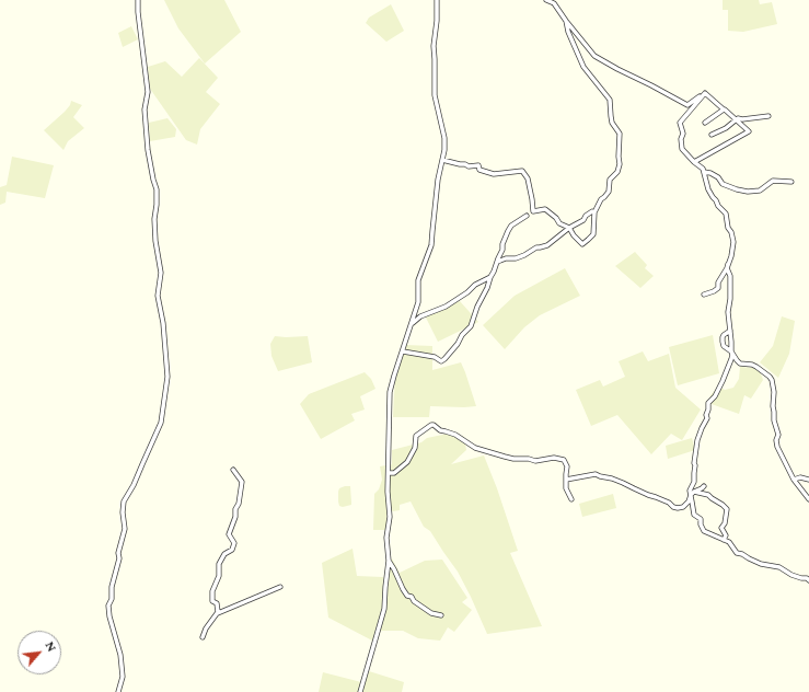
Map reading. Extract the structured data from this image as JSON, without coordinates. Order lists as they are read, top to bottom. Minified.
{"north":"top right"}
